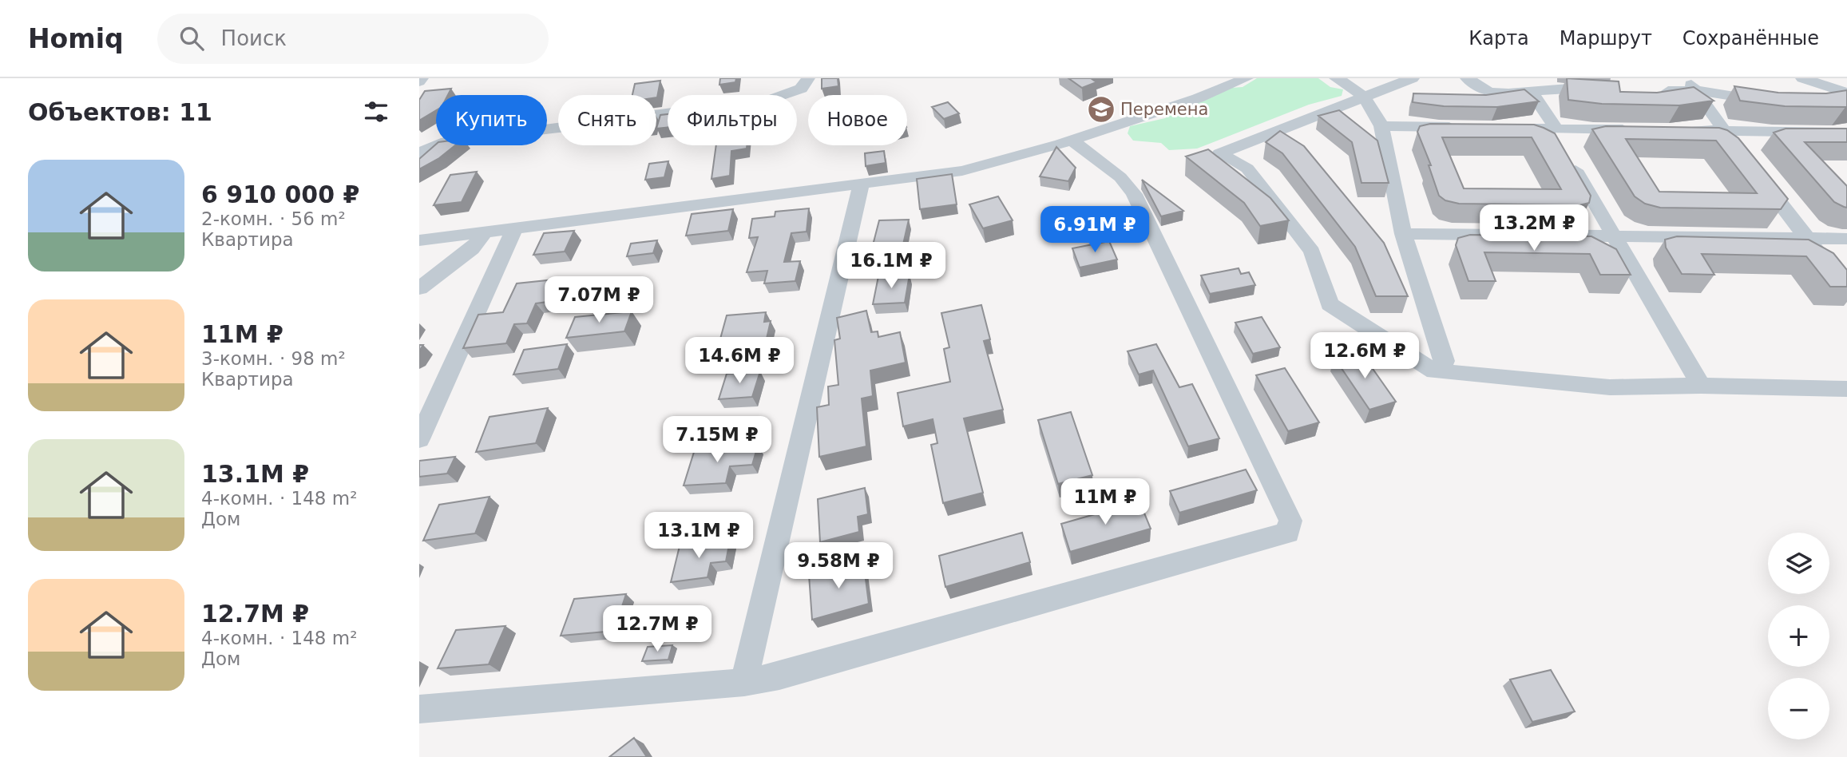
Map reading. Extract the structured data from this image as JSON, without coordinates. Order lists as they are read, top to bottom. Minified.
{"places":{"school or university":["Перемена"]},"page":{"header":"Homiq","search":"Поиск","nav":["Карта","Маршрут","Сохранённые"],"heading":"Объектов: 11","chip":["Купить","Снять","Фильтры","Новое"],"list":[{"name":"6 910 000 ₽","note":"2-комн. · 56 m² · Квартира"},{"name":"11M ₽","note":"3-комн. · 98 m² · Квартира"},{"name":"13.1M ₽","note":"4-комн. · 148 m² · Дом"},{"name":"12.7M ₽","note":"4-комн. · 148 m² · Дом"}],"price":["13.2M ₽","6.91M ₽","16.1M ₽","7.07M ₽","12.6M ₽","14.6M ₽","7.15M ₽","11M ₽","13.1M ₽","9.58M ₽","12.7M ₽"],"map_buttons":["+","−"]}}
